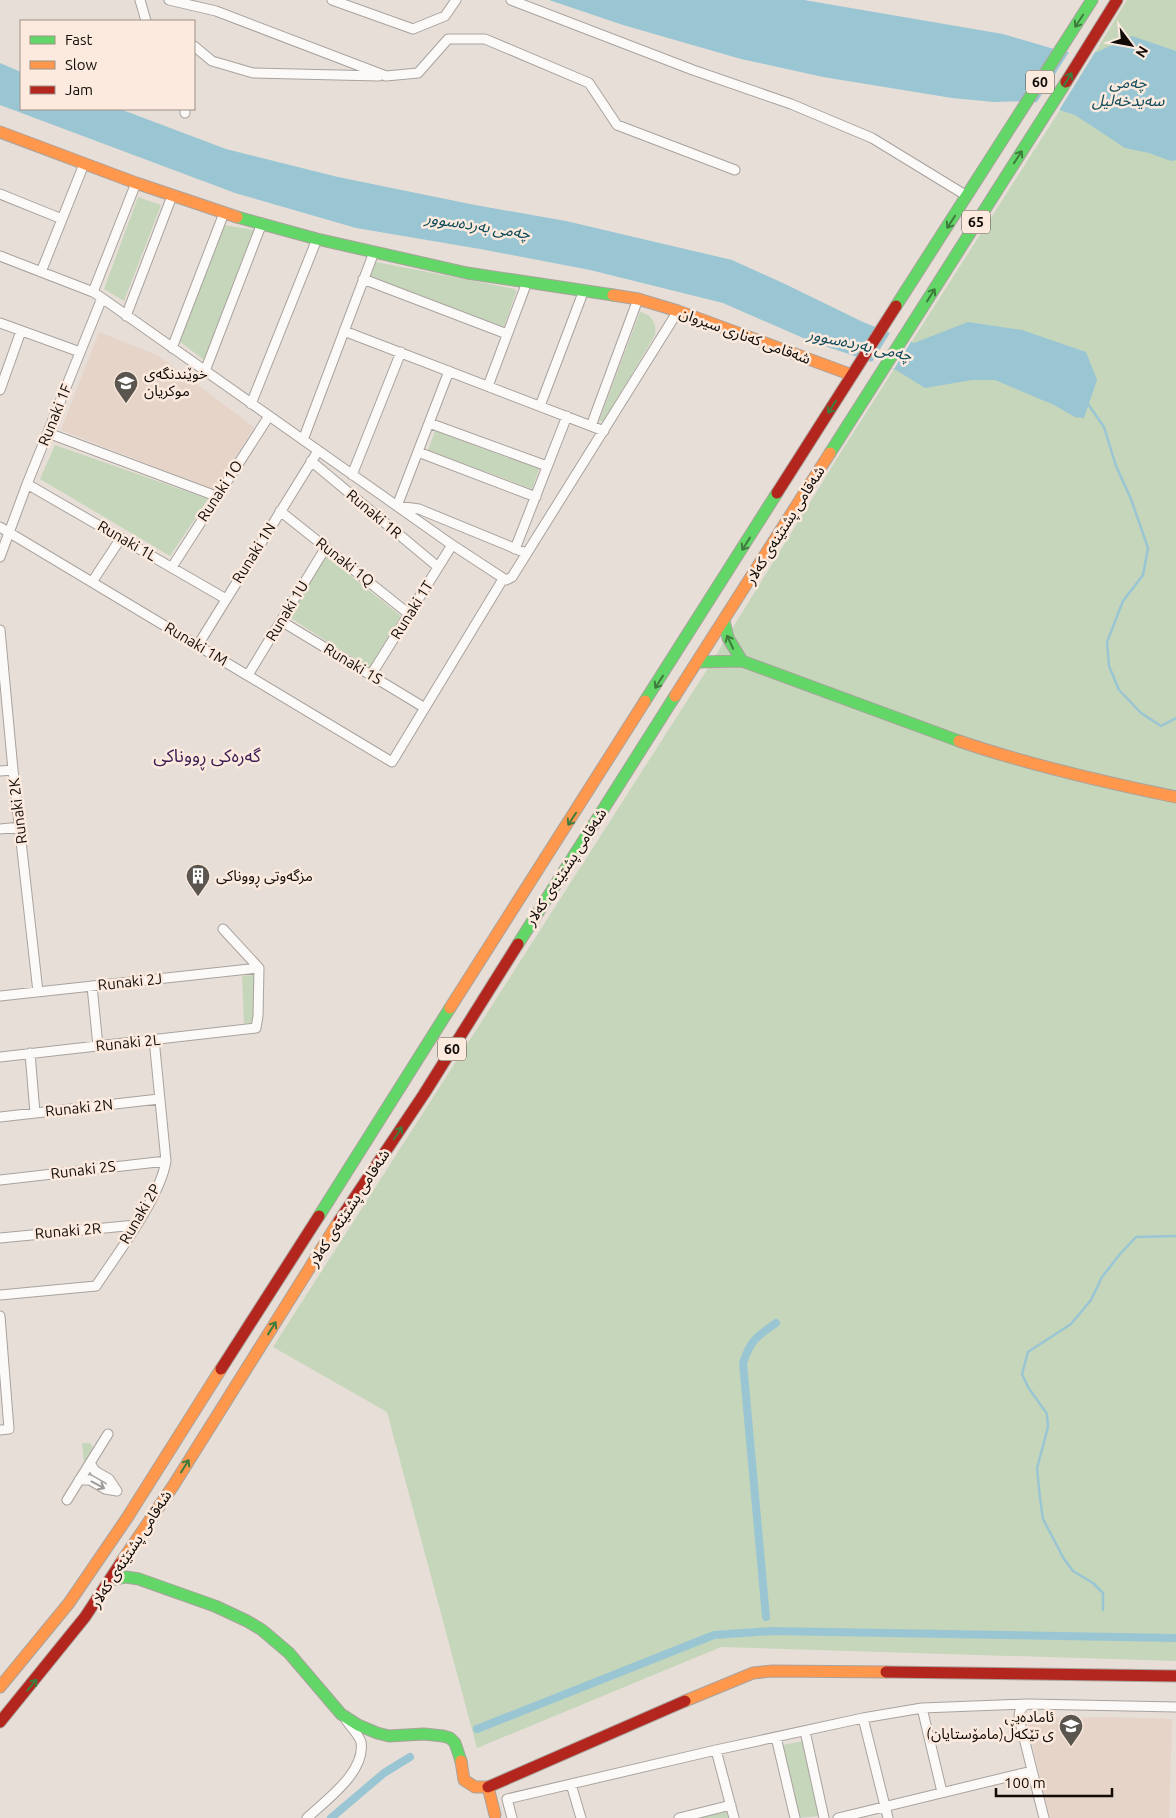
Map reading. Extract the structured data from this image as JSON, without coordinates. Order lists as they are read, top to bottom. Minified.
{"streets":{"main road":["60","65","شەقامی کەناری سیروان","شەقامی پشتێنەی کەلار"],"street":["Runaki 1F","Runaki 1O","Runaki 1R","Runaki 1L","Runaki 1N","Runaki 1Q","Runaki 1T","Runaki 1U","Runaki 1M","Runaki 1S","Runaki 2K","Runaki 2J","Runaki 2L","Runaki 2N","Runaki 2S","Runaki 2P","Runaki 2R"]},"crossings":[["شەقامی کەناری سیروان","شەقامی پشتێنەی کەلار"],["Runaki 1F","Runaki 1L"],["Runaki 1F","Runaki 1M"],["Runaki 1O","Runaki 1L"],["Runaki 1R","Runaki 1N"],["Runaki 1R","Runaki 1T"],["Runaki 1L","Runaki 1N"],["Runaki 1N","Runaki 1Q"],["Runaki 1N","Runaki 1M"],["Runaki 1Q","Runaki 1T"],["Runaki 1Q","Runaki 1U"],["Runaki 1T","Runaki 1S"],["Runaki 1U","Runaki 1M"],["Runaki 1U","Runaki 1S"],["Runaki 1M","Runaki 1S"],["Runaki 2K","Runaki 2J"],["Runaki 2J","Runaki 2L"],["Runaki 2L","Runaki 2P"],["Runaki 2N","Runaki 2P"],["Runaki 2S","Runaki 2P"],["Runaki 2P","Runaki 2R"]],"districts":["گەرەکی ڕووناکی"],"water":["چەمی سەیدخەلیل","چەمی بەردەسوور"],"places":{"school or university":["خوێندنگەی موکریان","ئامادەیی (مامۆستایان)ی تێکەڵ"],"building":["مزگەوتی ڕووناکی"]},"legend":["Fast","Slow","Jam"],"scale_bar":"100 m","north":"bottom right"}
